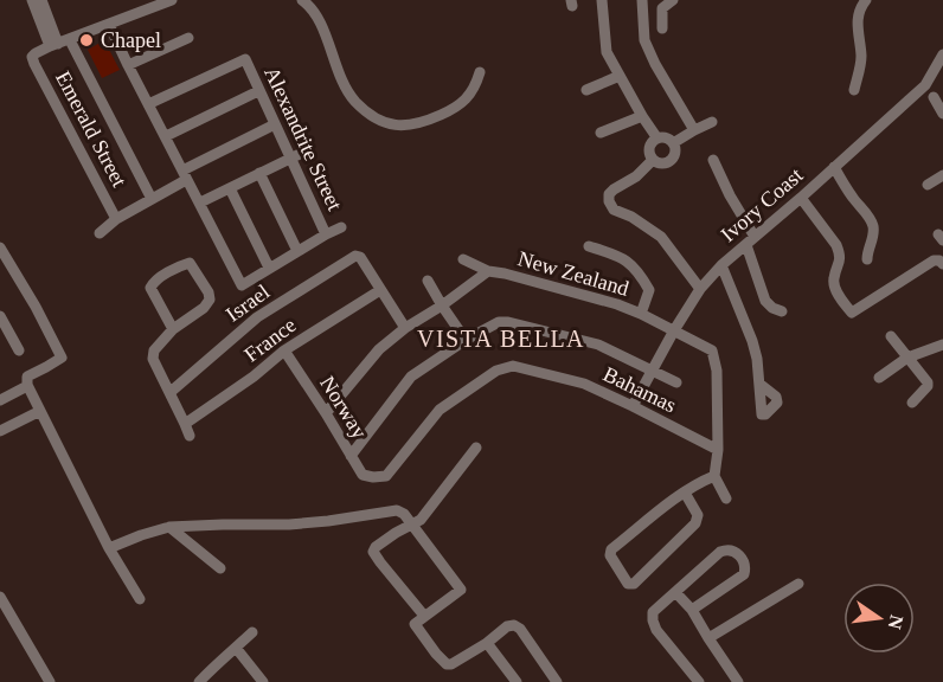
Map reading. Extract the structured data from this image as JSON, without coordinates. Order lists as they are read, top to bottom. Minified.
{"streets":{"street":["Emerald Street","Alexandrite Street","Ivory Coast","New Zealand","Israel","France","Bahamas","Norway"]},"crossings":[["Ivory Coast","New Zealand"],["Ivory Coast","Bahamas"],["New Zealand","Bahamas"],["New Zealand","Norway"],["Israel","France"],["France","Norway"],["Bahamas","Norway"]],"districts":["VISTA BELLA"],"places":["Chapel"],"north":"right"}
